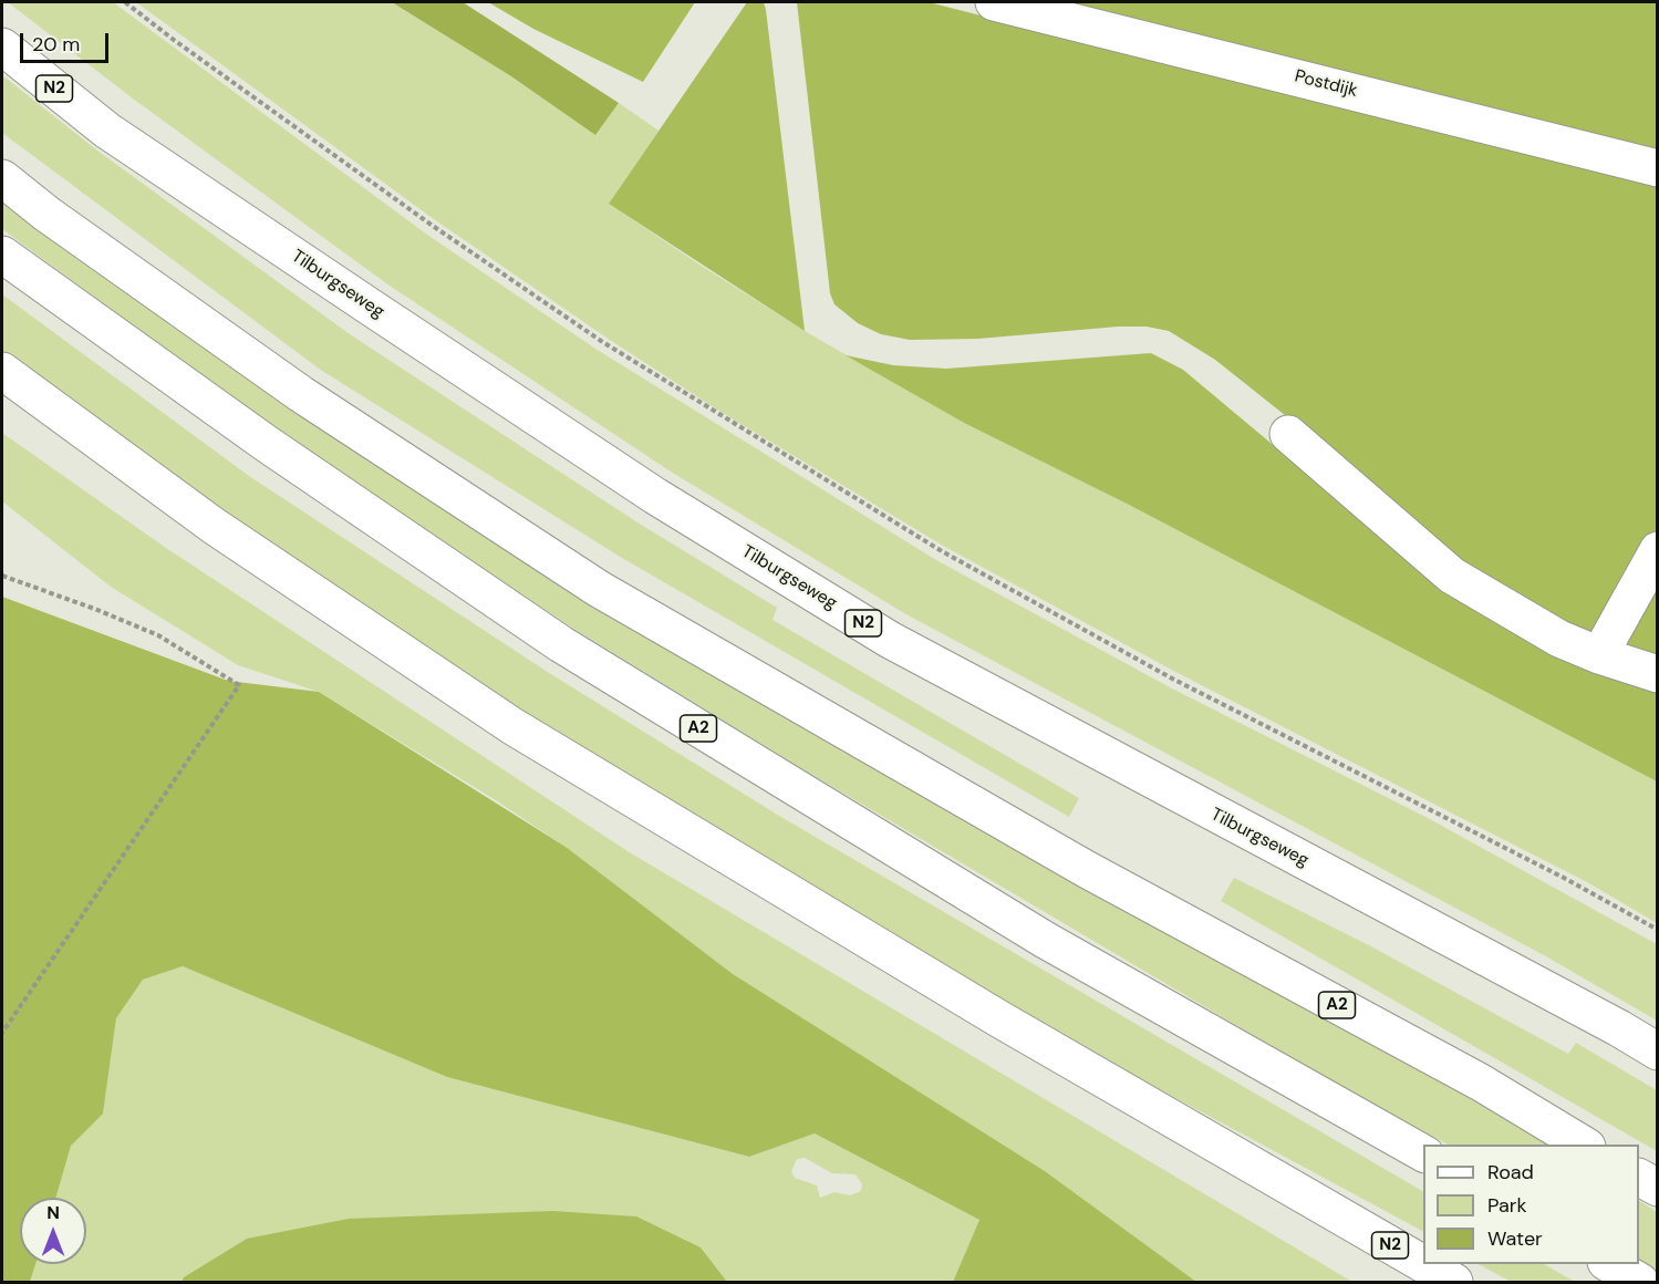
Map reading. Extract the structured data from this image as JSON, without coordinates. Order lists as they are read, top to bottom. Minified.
{"streets":{"main road":["Postdijk","N2","Tilburgseweg","A2"]},"legend":["Road","Park","Water"],"scale_bar":"20 m","north":"top"}
